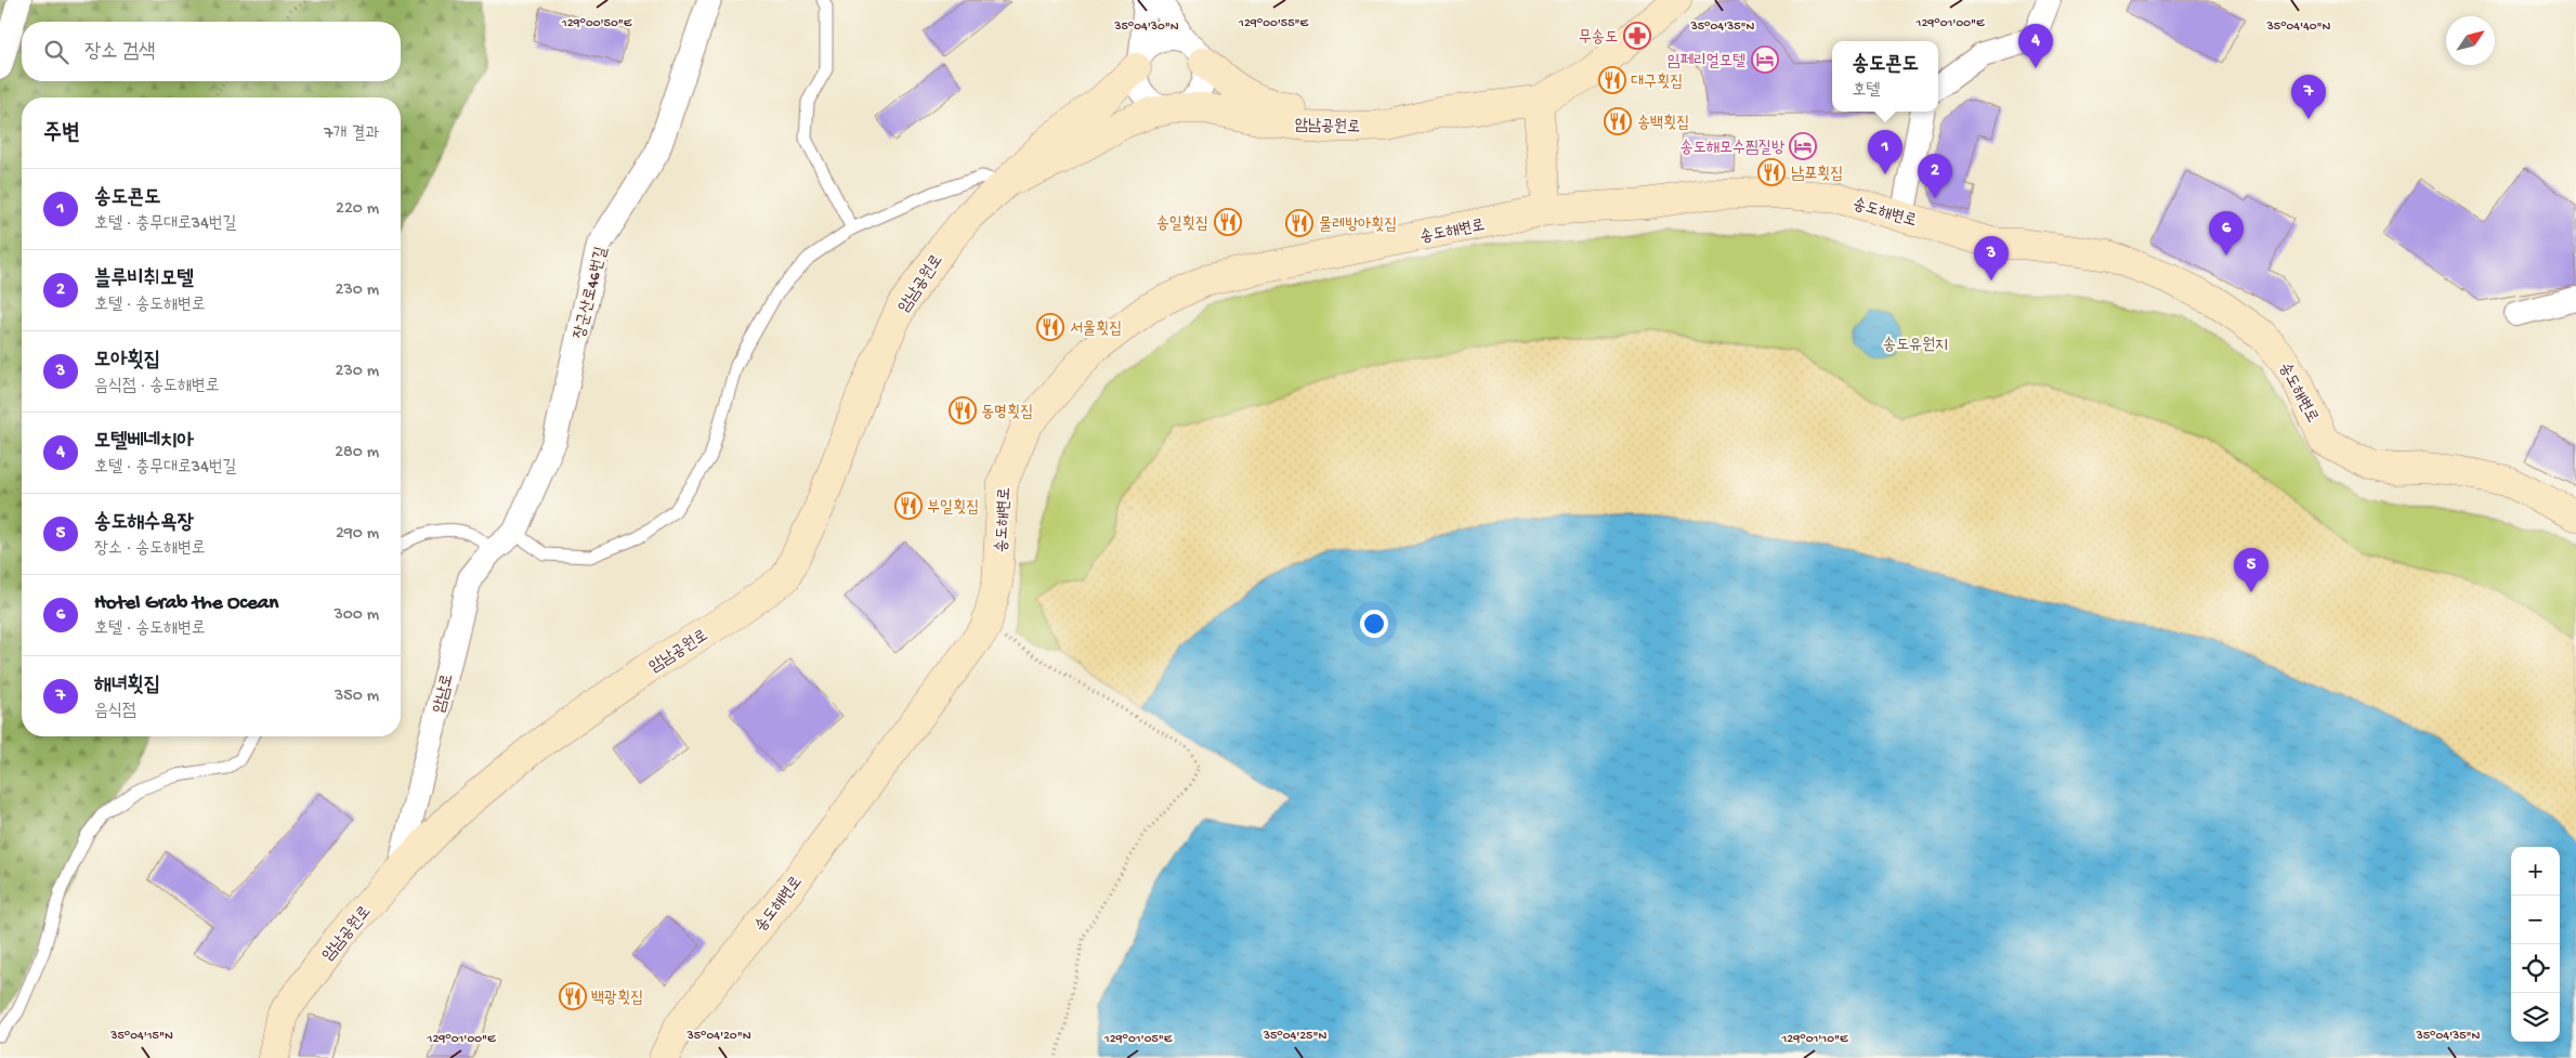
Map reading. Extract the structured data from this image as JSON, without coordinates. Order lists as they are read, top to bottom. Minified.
{"streets":{"street":["암남공원로","송도해변로","장군산로46번길","암남로"]},"crossings":[["암남공원로","암남로"],["장군산로46번길","암남로"]],"parks":["송도유원지"],"places":{"pharmacy":["무송도"],"hotel":["임페리얼모텔","송도해모수찜질방"],"restaurant":["대구횟집","송백횟집","남포횟집","송일횟집","물레방아횟집","서울횟집","동명횟집","부일횟집","백광횟집"]},"north":"top right","page":{"search":"장소 검색","pins":["4","7","1","2","6","3","5"],"popup":["송도콘도","호텔"],"heading":["주변","7개 결과"],"list":[{"mark":"1","name":"송도콘도","note":"호텔 · 충무대로34번길","value":"220 m"},{"mark":"2","name":"블루비취모텔","note":"호텔 · 송도해변로","value":"230 m"},{"mark":"3","name":"모아횟집","note":"음식점 · 송도해변로","value":"230 m"},{"mark":"4","name":"모텔베네치아","note":"호텔 · 충무대로34번길","value":"280 m"},{"mark":"5","name":"송도해수욕장","note":"장소 · 송도해변로","value":"290 m"},{"mark":"6","name":"Hotel Grab the Ocean","note":"호텔 · 송도해변로","value":"300 m"},{"mark":"7","name":"해녀횟집","note":"음식점","value":"350 m"}],"map_buttons":["+","−"]},"coordinates":["129°00'50\"E","129°00'55\"E","129°01'00\"E","35°04'30\"N","35°04'35\"N","35°04'40\"N","35°04'15\"N","35°04'20\"N","35°04'25\"N","129°01'05\"E","129°01'10\"E"]}
